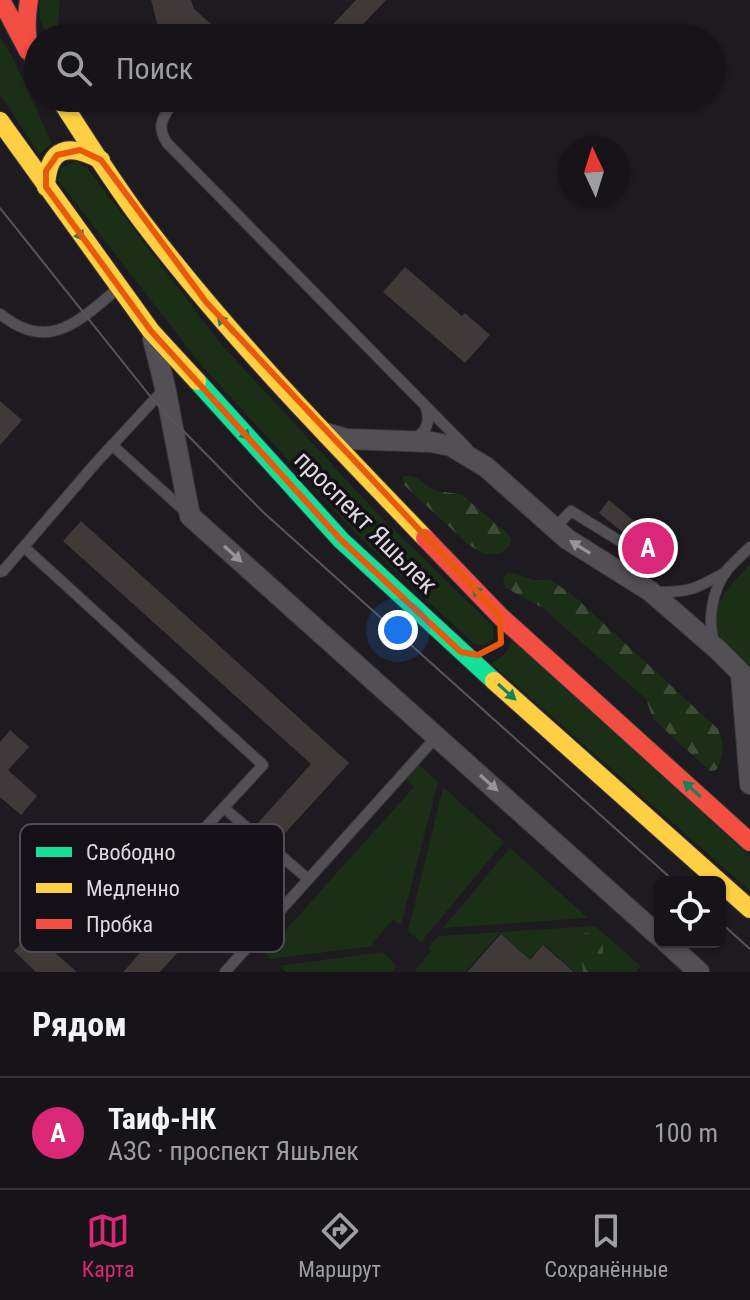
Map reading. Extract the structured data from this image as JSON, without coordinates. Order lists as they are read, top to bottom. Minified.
{"streets":{"main road":["проспект Яшьлек"]},"legend":["Свободно","Медленно","Пробка"],"north":"top","page":{"search":"Поиск","pins":"A","heading":"Рядом","list":[{"mark":"A","name":"Таиф-НК","note":"АЗС · проспект Яшьлек","value":"100 m"}],"nav":["Карта","Маршрут","Сохранённые"]}}
